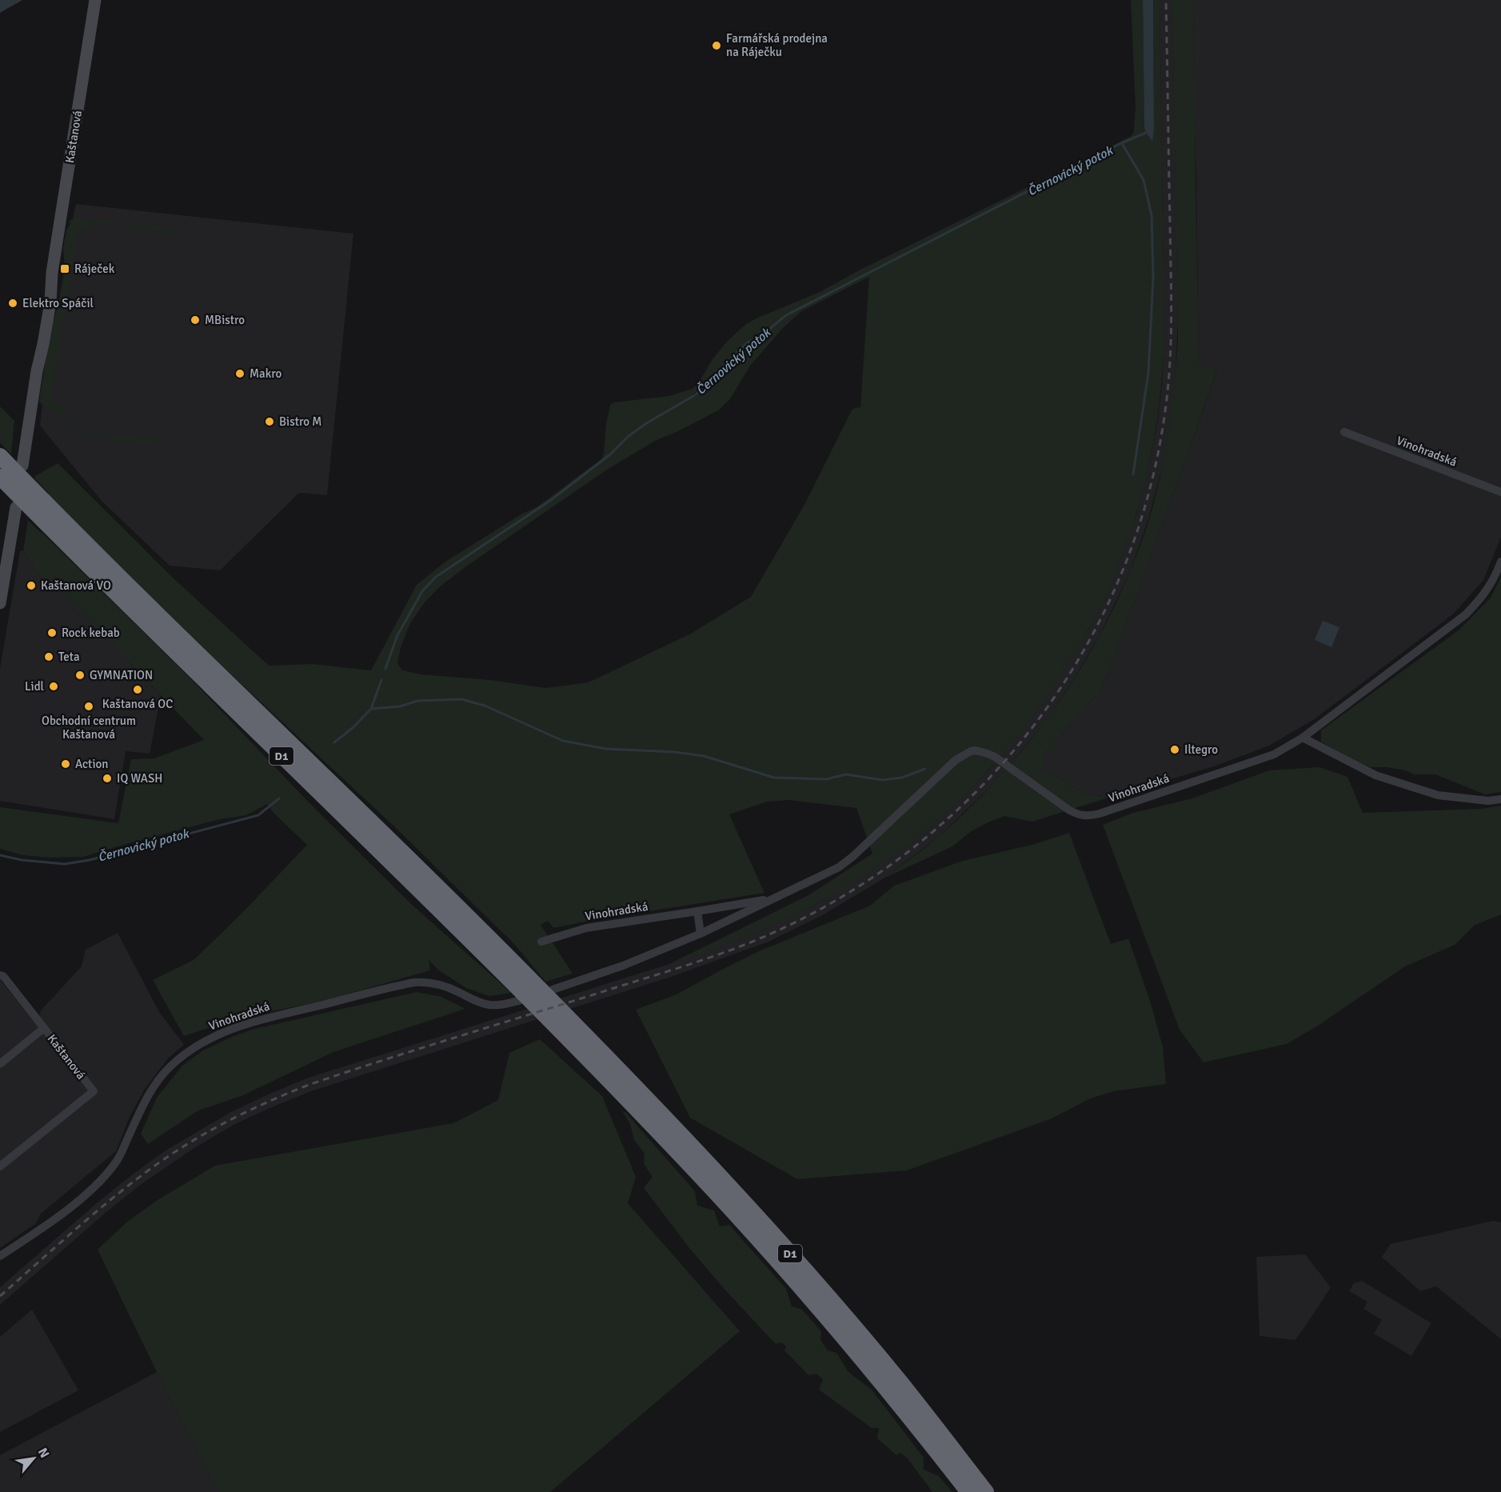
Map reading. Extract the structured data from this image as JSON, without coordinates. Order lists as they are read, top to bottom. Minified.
{"streets":{"highway":["D1"],"main road":["Kaštanová"],"street":["Vinohradská"]},"crossings":[["Vinohradská","D1"]],"water":["Černovický potok"],"places":{"other":["Farmářská prodejna na Ráječku","Elektro Spáčil","MBistro","Makro","Bistro M","Kaštanová VO","Rock kebab","Teta","GYMNATION","Lidl","Kaštanová OC","Obchodní centrum Kaštanová","Iltegro","Action","IQ WASH"],"transit":["Ráječek"]},"north":"top right"}
